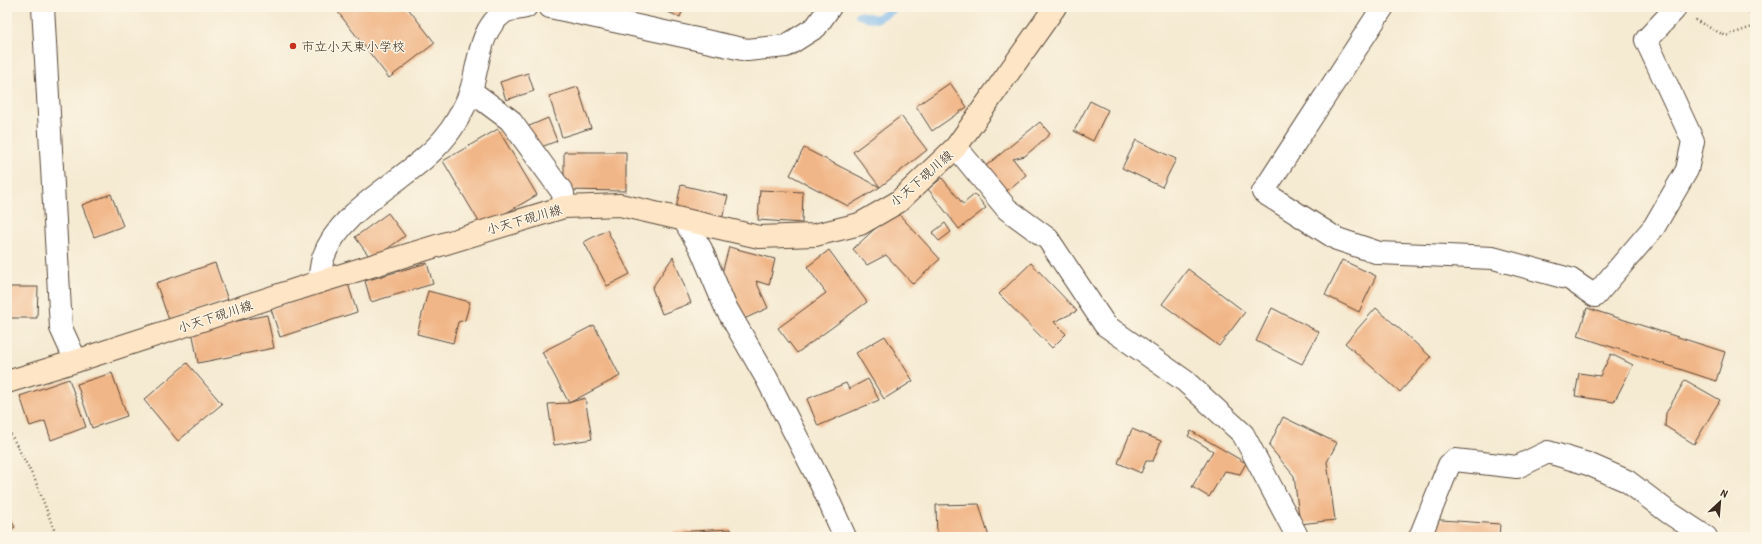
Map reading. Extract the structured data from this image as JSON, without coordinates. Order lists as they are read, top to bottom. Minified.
{"streets":{"main road":["小天下硯川線"]},"places":["市立小天東小学校"],"north":"top right"}
